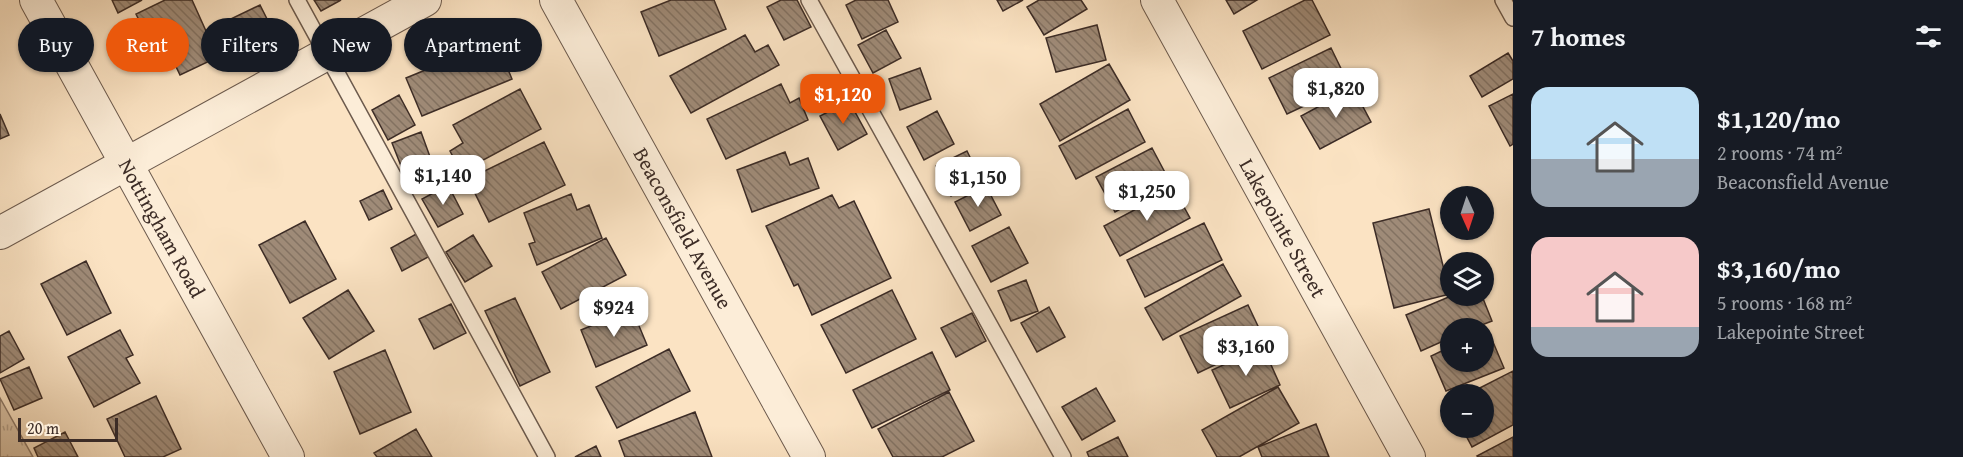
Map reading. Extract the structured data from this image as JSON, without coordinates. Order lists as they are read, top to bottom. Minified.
{"streets":{"street":["Nottingham Road","Beaconsfield Avenue","Lakepointe Street"]},"scale_bar":"20 m","north":"bottom","page":{"heading":"7 homes","chip":["Buy","Rent","Filters","New","Apartment"],"price":["$1,820","$1,120","$1,140","$1,150","$1,250","$924","$3,160"],"list":[{"name":"$1,120/mo","note":"2 rooms · 74 m² · Beaconsfield Avenue"},{"name":"$3,160/mo","note":"5 rooms · 168 m² · Lakepointe Street"}],"map_buttons":["+","−"],"scale":"20 m"}}
